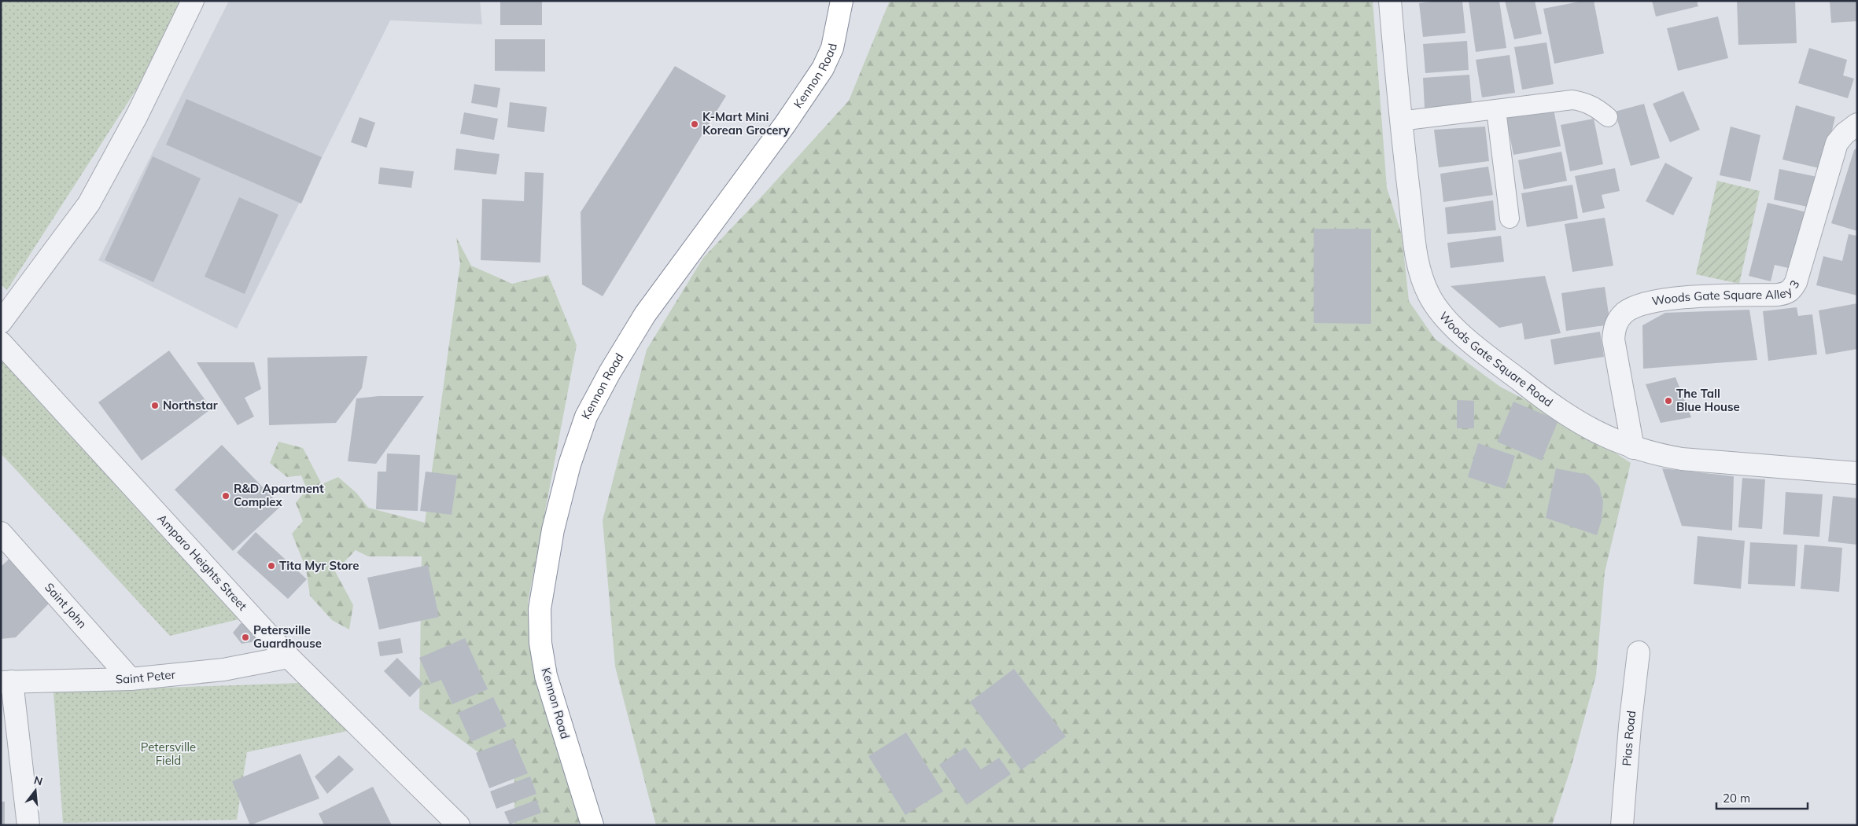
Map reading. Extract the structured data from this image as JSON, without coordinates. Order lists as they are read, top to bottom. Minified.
{"streets":{"highway":["Kennon Road"],"street":["Woods Gate Square Alley 3","Woods Gate Square Road","Amparo Heights Street","Saint John","Saint Peter","Pias Road"]},"crossings":[["Woods Gate Square Alley 3","Woods Gate Square Road"],["Amparo Heights Street","Saint Peter"],["Saint John","Saint Peter"]],"parks":["Petersville Field"],"places":["K-Mart Mini Korean Grocery","The Tall Blue House","Northstar","R&D Apartment Complex","Tita Myr Store","Petersville Guardhouse"],"scale_bar":"20 m","north":"top"}
